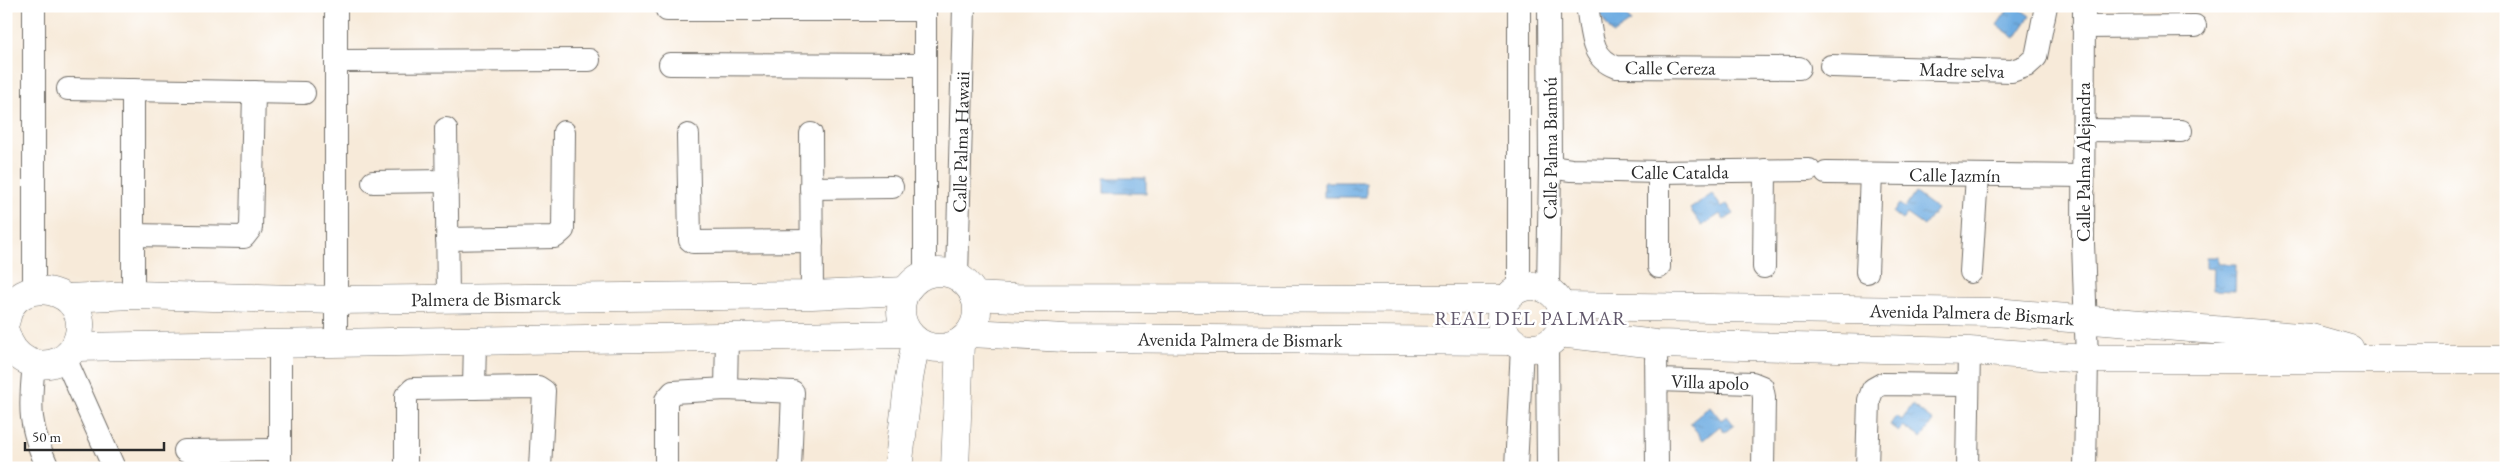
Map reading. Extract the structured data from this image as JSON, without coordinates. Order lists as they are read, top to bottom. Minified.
{"streets":{"street":["Calle Cereza","Madre selva","Calle Palma Hawaii","Calle Palma Bambú","Calle Palma Alejandra","Calle Catalda","Calle Jazmín","Palmera de Bismarck","Avenida Palmera de Bismark","Villa apolo"]},"crossings":[["Calle Palma Hawaii","Palmera de Bismarck"],["Calle Palma Hawaii","Avenida Palmera de Bismark"],["Calle Palma Bambú","Calle Catalda"],["Calle Palma Bambú","Avenida Palmera de Bismark"],["Calle Palma Alejandra","Calle Jazmín"],["Calle Palma Alejandra","Avenida Palmera de Bismark"],["Calle Catalda","Calle Jazmín"],["Palmera de Bismarck","Avenida Palmera de Bismark"]],"districts":["REAL DEL PALMAR"],"scale_bar":"50 m"}
